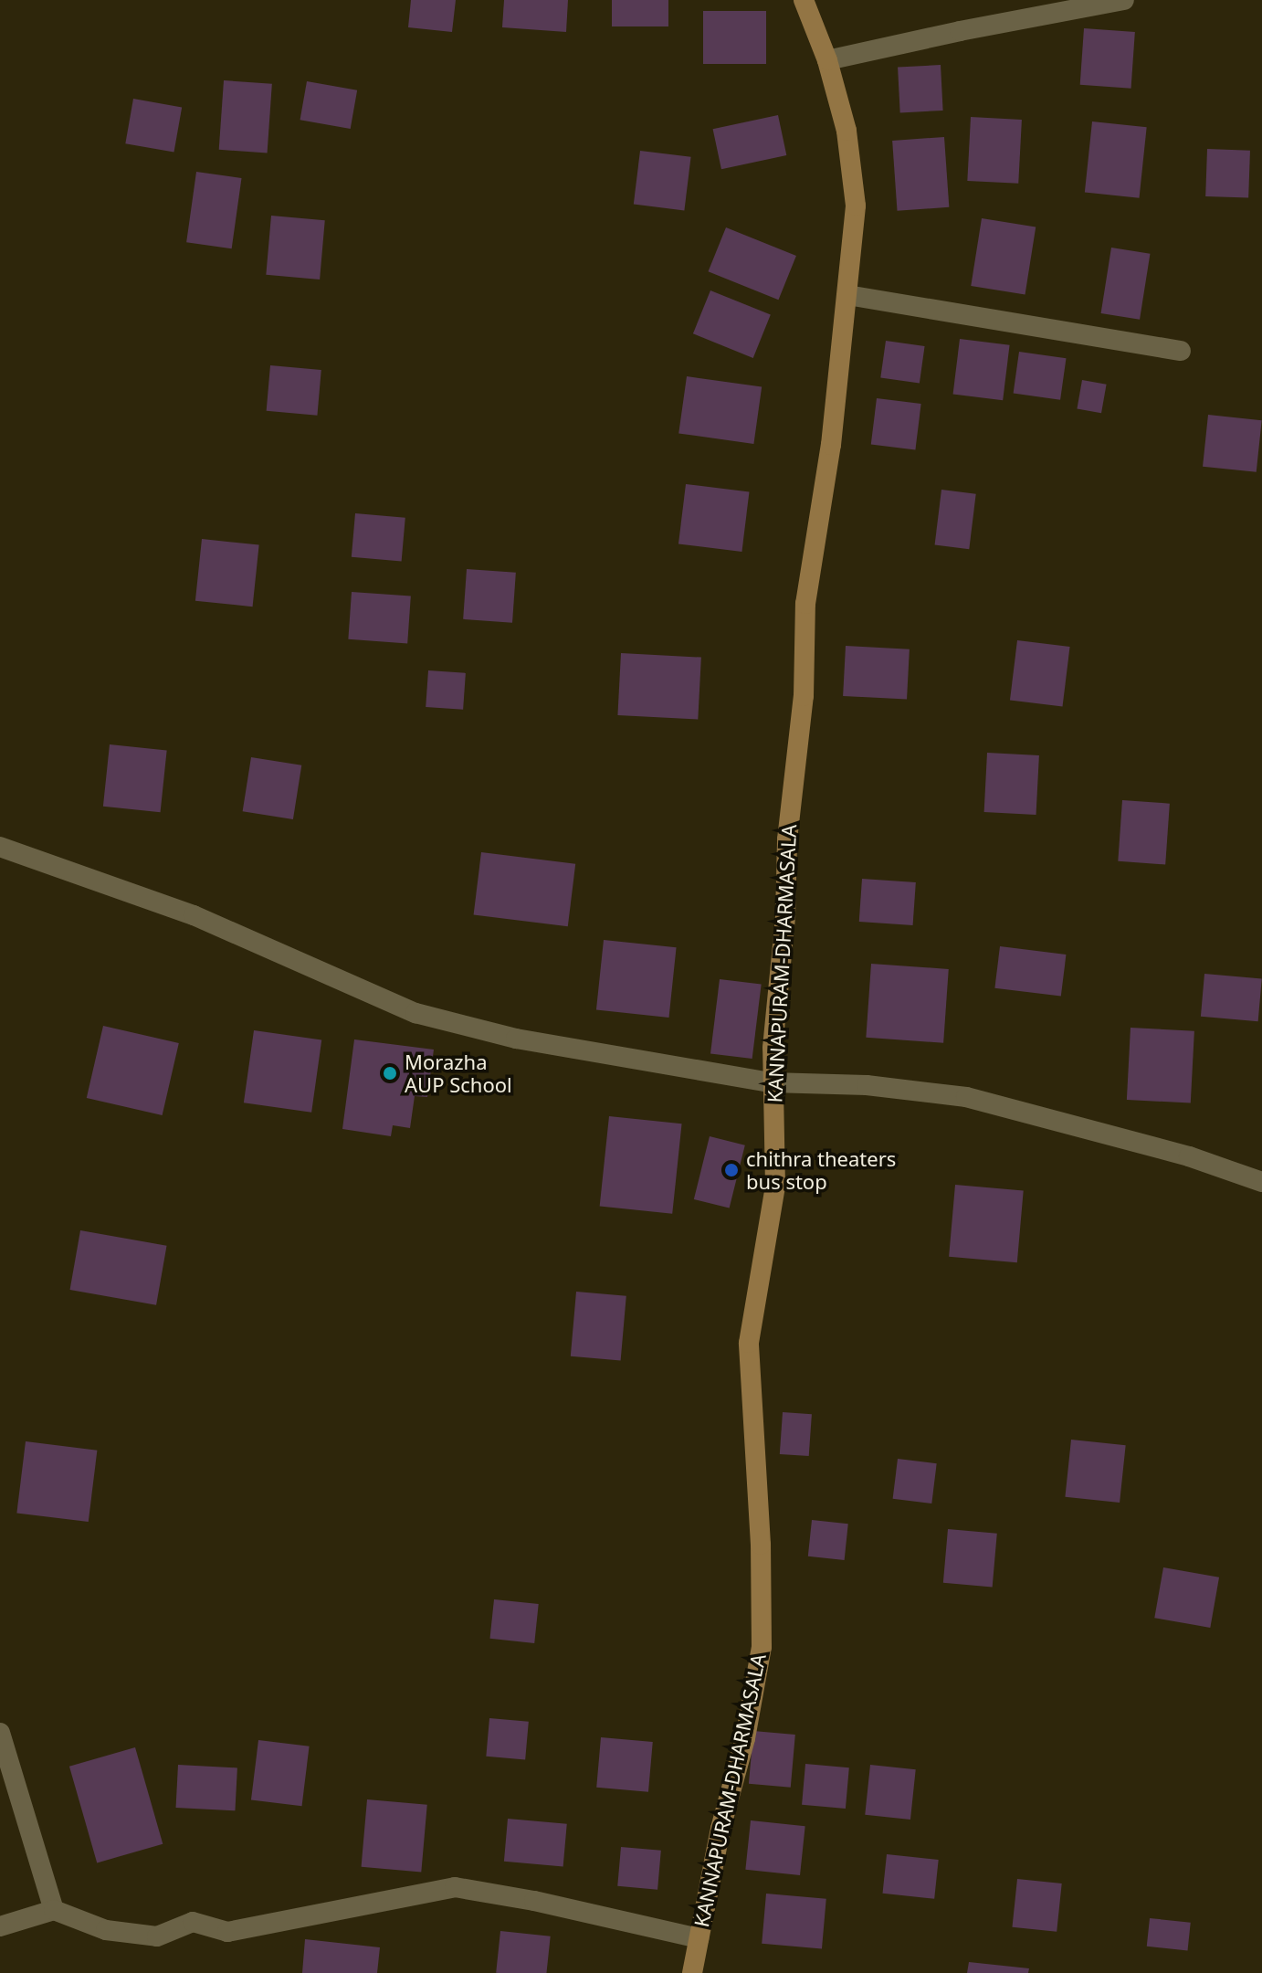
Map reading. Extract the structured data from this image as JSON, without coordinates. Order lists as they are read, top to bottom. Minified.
{"streets":{"main road":["KANNAPURAM-DHARMASALA"]},"places":["Morazha AUP School","chithra theaters bus stop"]}
